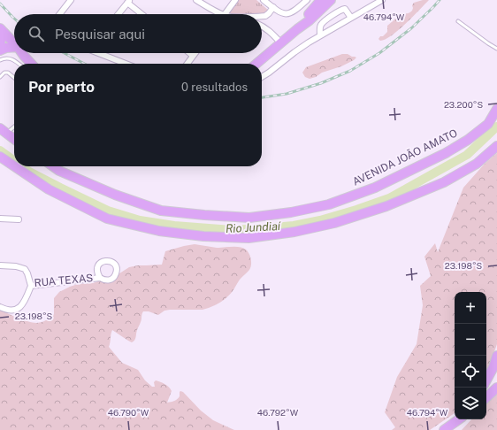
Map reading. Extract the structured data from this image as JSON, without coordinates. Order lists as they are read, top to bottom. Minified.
{"streets":{"main road":["AVENIDA JOÃO AMATO"],"street":["RUA TEXAS"]},"water":["Rio Jundiaí"],"page":{"search":"Pesquisar aqui","heading":["Por perto","0 resultados"],"map_buttons":["+","−"]},"coordinates":["46.794°W","23.200°S","23.198°S","46.790°W","46.792°W"]}
